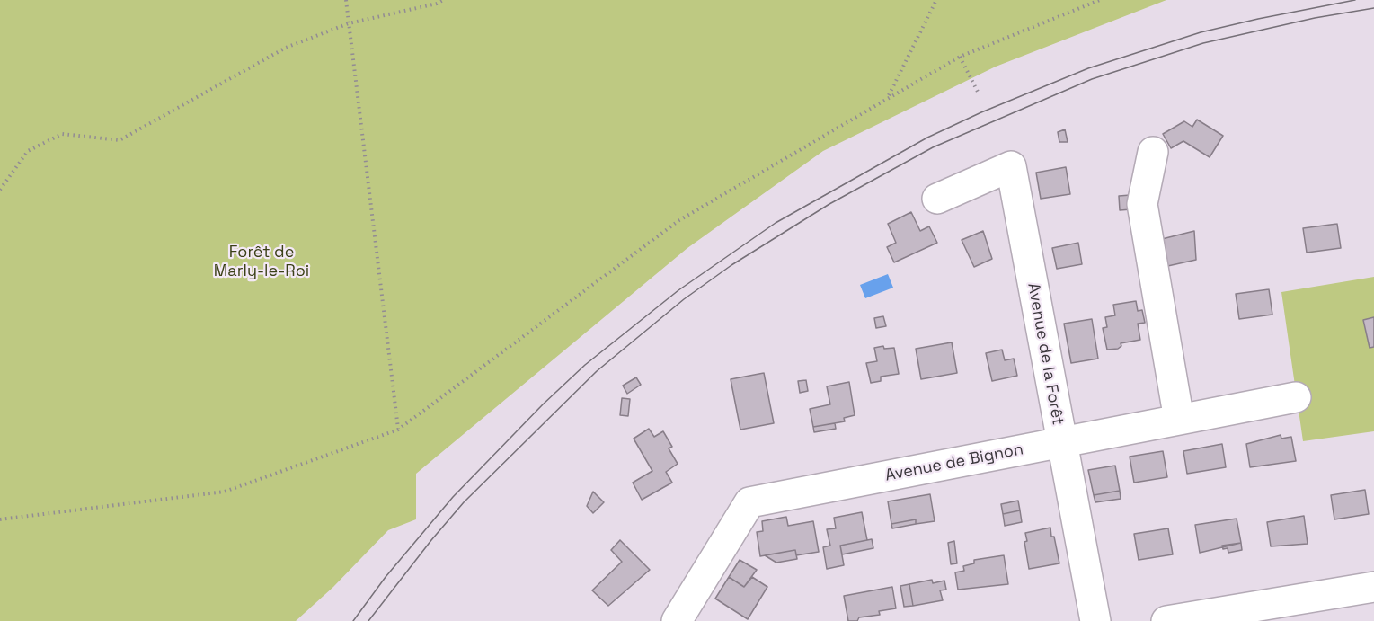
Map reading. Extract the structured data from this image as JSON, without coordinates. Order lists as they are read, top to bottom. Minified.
{"streets":{"street":["Avenue de la Forêt","Avenue de Bignon"]},"crossings":[["Avenue de la Forêt","Avenue de Bignon"]],"parks":["Forêt de Marly-le-Roi"]}
